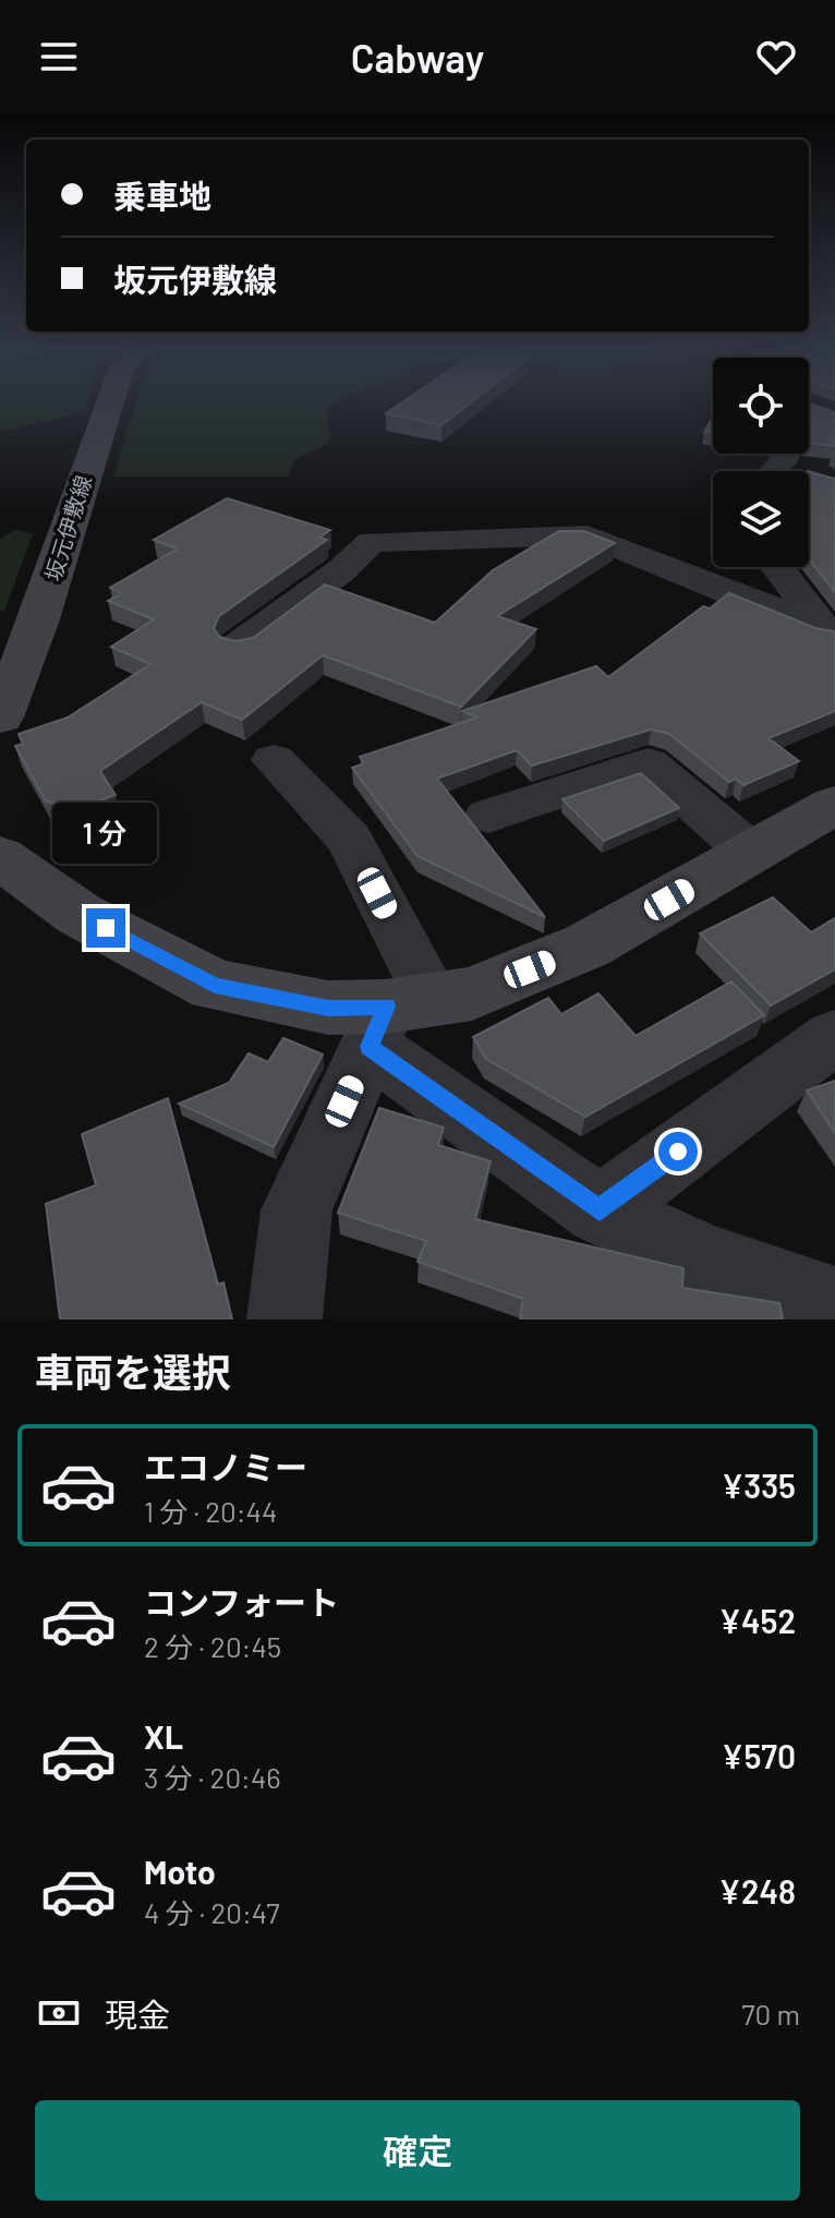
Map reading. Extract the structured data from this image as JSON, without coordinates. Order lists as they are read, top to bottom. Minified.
{"streets":{"main road":["坂元伊敷線"]},"page":{"header":"Cabway","banner":["乗車地","坂元伊敷線"],"bubble":"1 分","heading":"車両を選択","list":[{"name":"エコノミー","note":"1 分 · 20:44","value":"¥335"},{"name":"コンフォート","note":"2 分 · 20:45","value":"¥452"},{"name":"XL","note":"3 分 · 20:46","value":"¥570"},{"name":"Moto","note":"4 分 · 20:47","value":"¥248"}],"pay":["現金","70 m"],"buttons":"確定"}}
